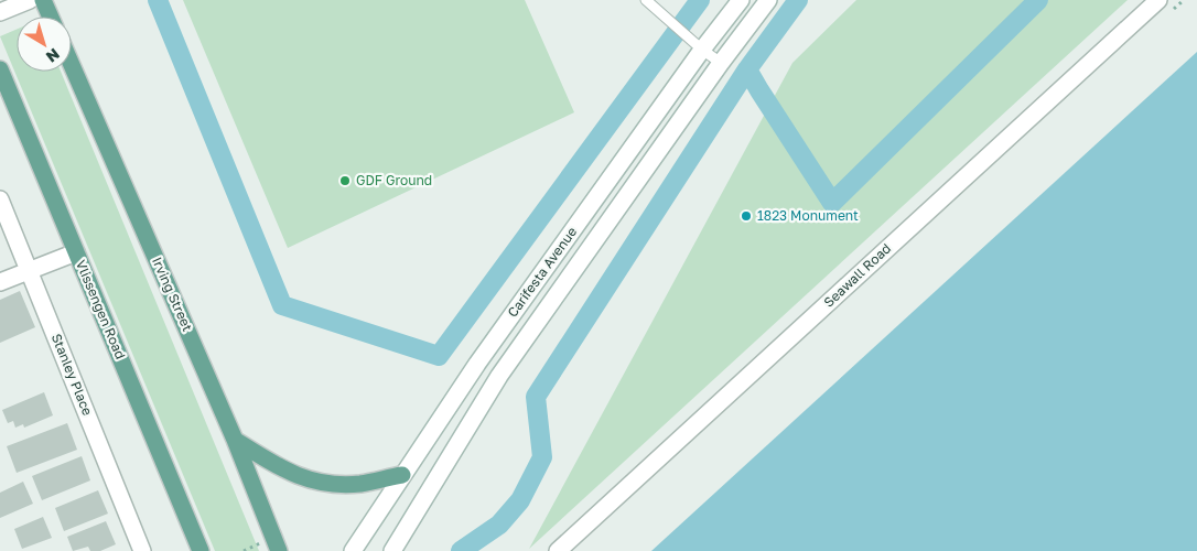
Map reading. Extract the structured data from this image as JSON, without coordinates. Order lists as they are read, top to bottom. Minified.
{"streets":{"main road":["Carifesta Avenue","Seawall Road","Irving Street","Vlissengen Road","Stanley Place"]},"places":["GDF Ground","1823 Monument"],"north":"bottom right"}
